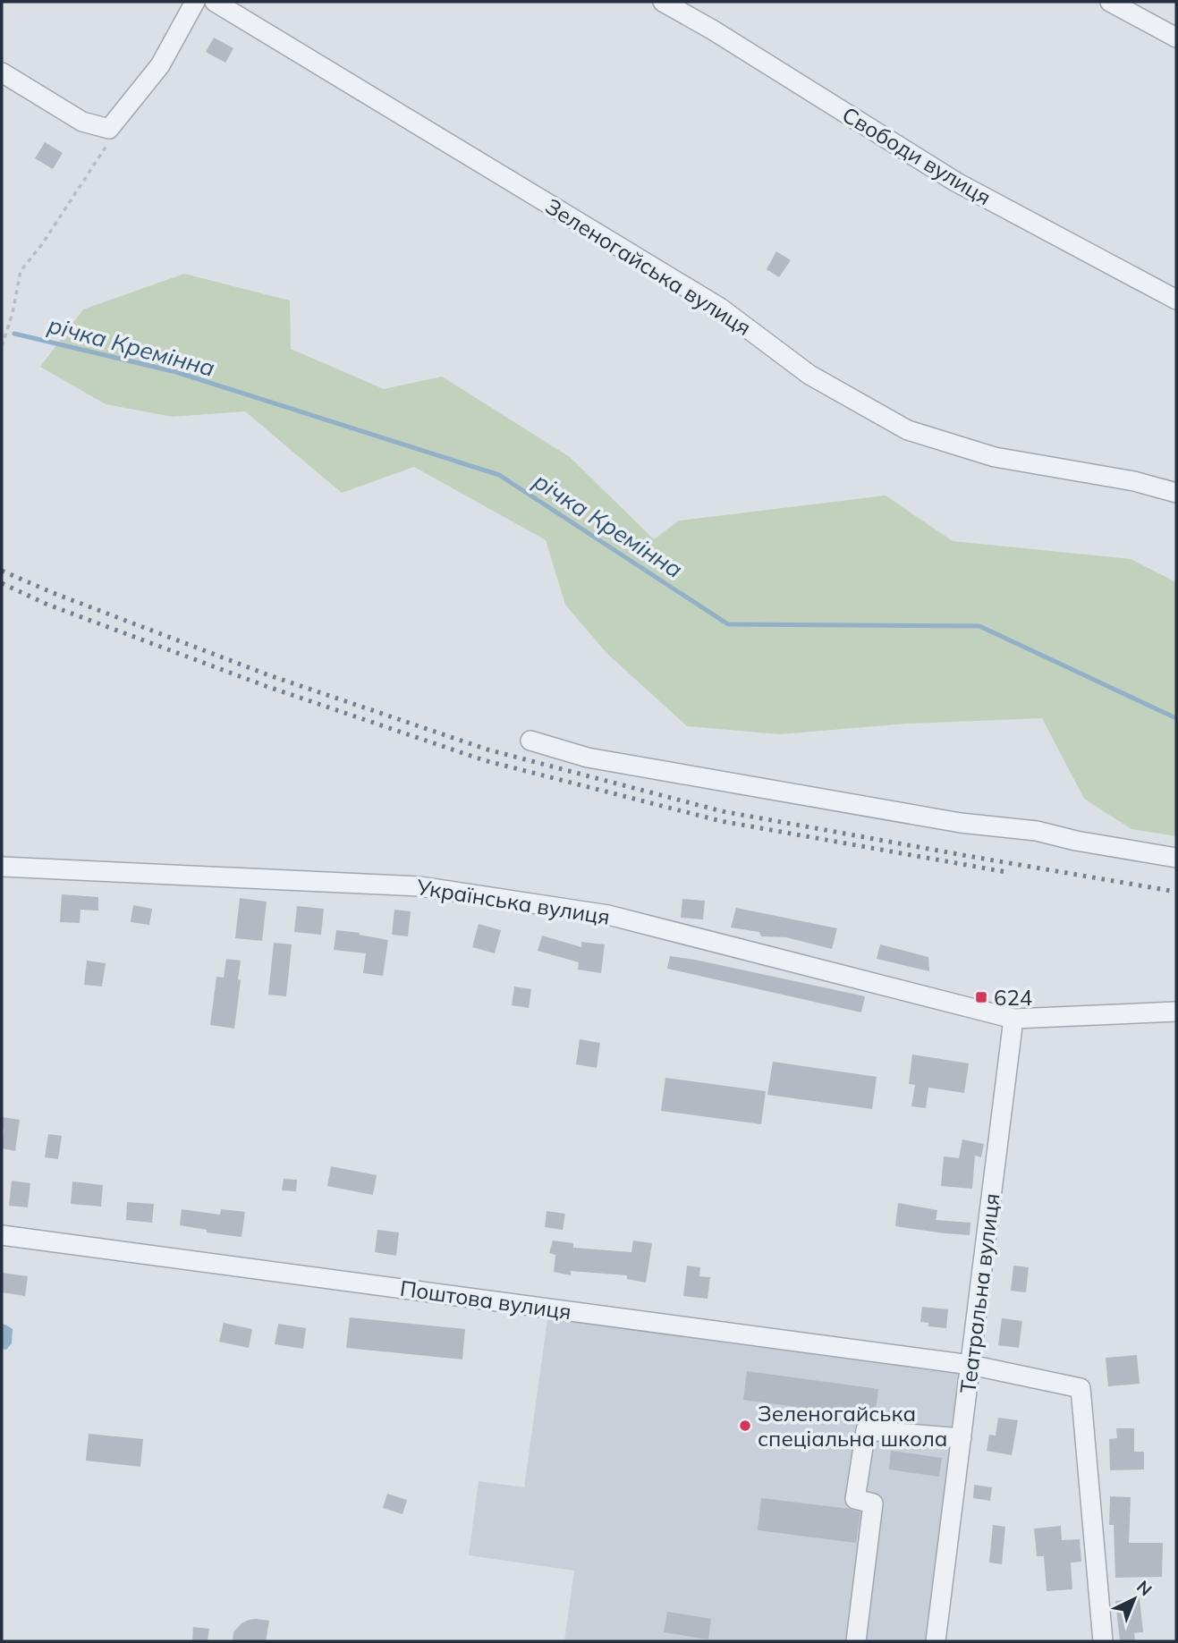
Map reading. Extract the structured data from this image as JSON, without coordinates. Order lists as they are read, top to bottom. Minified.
{"streets":{"street":["Свободи вулиця","Зеленогайська вулиця","Українська вулиця","Театральна вулиця","Поштова вулиця"]},"crossings":[["Українська вулиця","Театральна вулиця"],["Театральна вулиця","Поштова вулиця"]],"water":["річка Кремінна"],"places":{"transit":["624"],"other":["Зеленогайська спеціальна школа"]},"north":"top right"}
